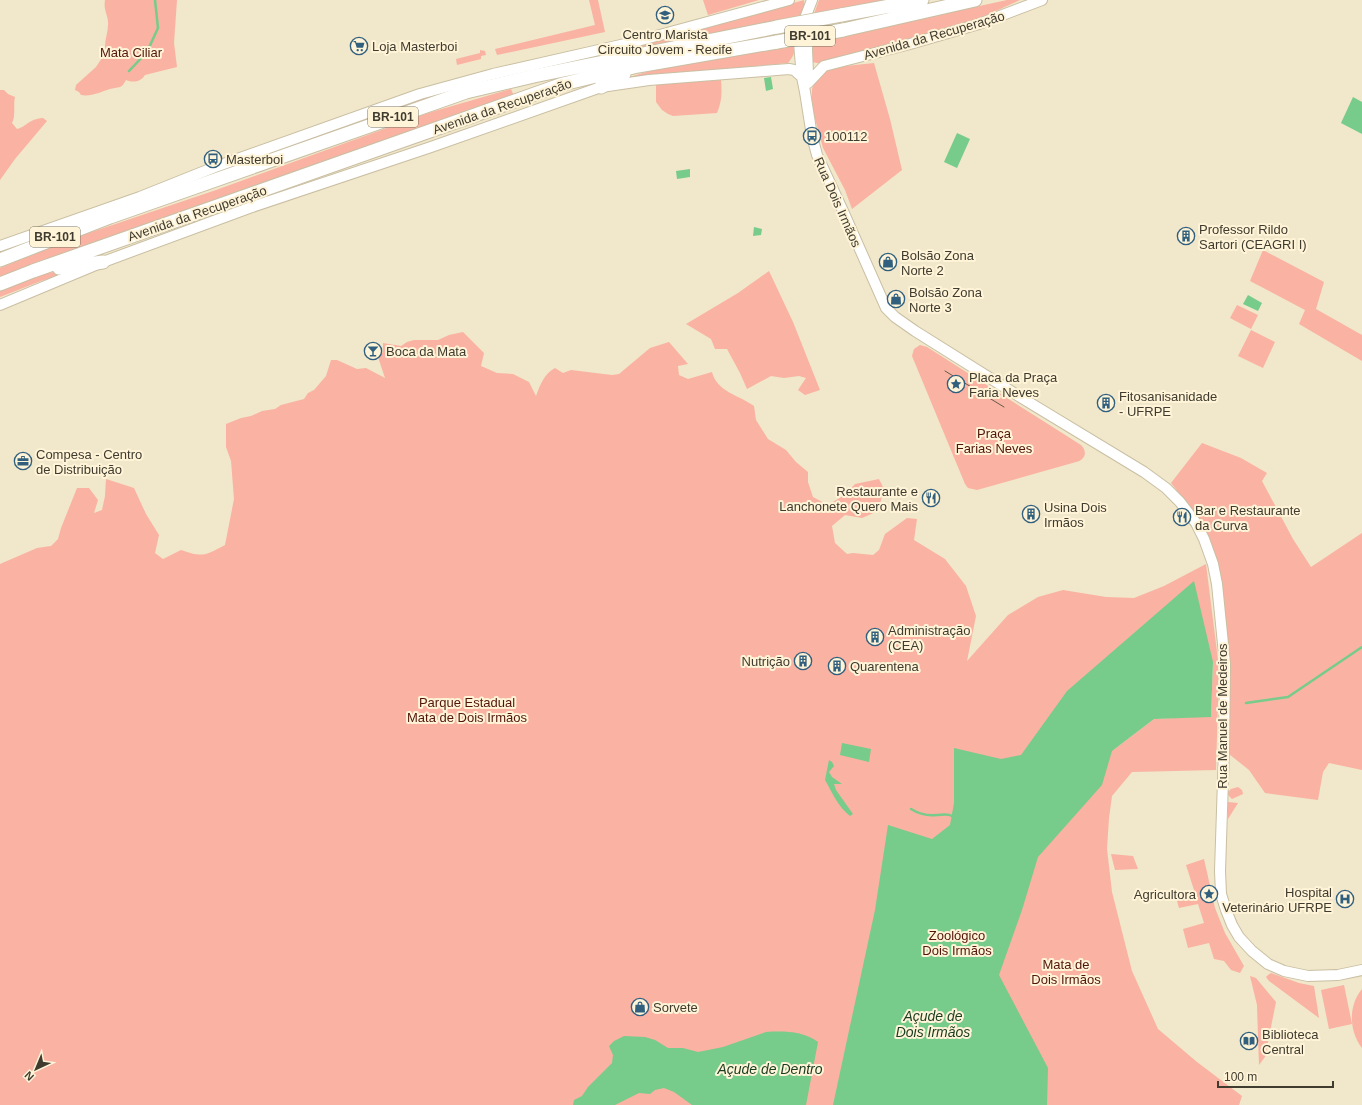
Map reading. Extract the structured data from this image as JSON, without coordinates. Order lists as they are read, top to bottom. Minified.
{"streets":{"highway":["Avenida da Recuperação","BR-101"],"main road":["Rua Dois Irmãos","Rua Manuel de Medeiros"]},"crossings":[["Rua Dois Irmãos","Rua Manuel de Medeiros"]],"water":["Açude de Dois Irmãos","Açude de Dentro"],"parks":["Mata Ciliar","Praça Farias Neves","Parque Estadual Mata de Dois Irmãos","Zoológico Dois Irmãos","Mata de Dois Irmãos"],"places":{"school or university":["Centro Marista Circuito Jovem - Recife"],"supermarket":["Loja Masterboi"],"bus stop":["100112","Masterboi"],"building":["Professor Rildo Sartori (CEAGRI I)","Fitosanisanidade - UFRPE","Usina Dois Irmãos","Administração (CEA)","Nutrição","Quarentena"],"shop":["Bolsão Zona Norte 2","Bolsão Zona Norte 3","Sorvete"],"bar":["Boca da Mata"],"place":["Placa da Praça Faria Neves","Agricultora"],"office":["Compesa - Centro de Distribuição"],"restaurant":["Restaurante e Lanchonete Quero Mais","Bar e Restaurante da Curva"],"hospital":["Hospital Veterinário UFRPE"],"library":["Biblioteca Central"]},"scale_bar":"100 m","north":"bottom left"}
